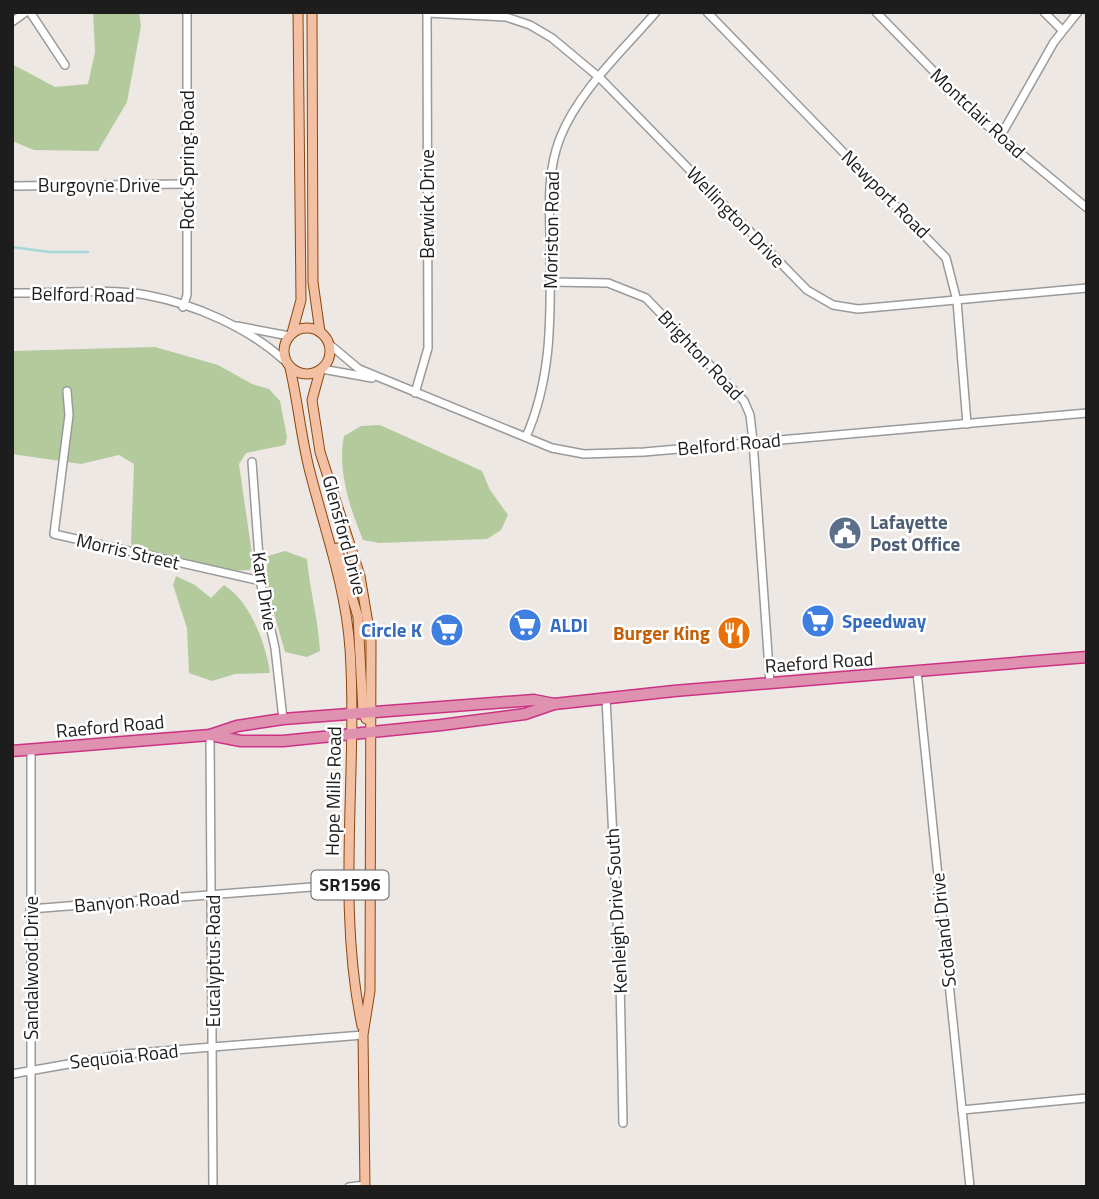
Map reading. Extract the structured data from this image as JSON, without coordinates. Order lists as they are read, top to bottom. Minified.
{"streets":{"highway":["Raeford Road"],"main road":["Glensford Drive","Hope Mills Road","SR1596"],"street":["Montclair Road","Rock Spring Road","Burgoyne Drive","Newport Road","Berwick Drive","Wellington Drive","Moriston Road","Belford Road","Brighton Road","Morris Street","Karr Drive","Banyon Road","Kenleigh Drive South","Scotland Drive","Eucalyptus Road","Sandalwood Drive","Sequoia Road"]},"crossings":[["Rock Spring Road","Burgoyne Drive"],["Rock Spring Road","Belford Road"],["Newport Road","Wellington Drive"],["Newport Road","Belford Road"],["Berwick Drive","Wellington Drive"],["Berwick Drive","Belford Road"],["Wellington Drive","Moriston Road"],["Moriston Road","Belford Road"],["Moriston Road","Brighton Road"],["Belford Road","Brighton Road"],["Belford Road","Glensford Drive"],["Brighton Road","Raeford Road"],["Glensford Drive","Raeford Road"],["Glensford Drive","Hope Mills Road"],["Morris Street","Karr Drive"],["Karr Drive","Raeford Road"],["Raeford Road","Hope Mills Road"],["Raeford Road","Kenleigh Drive South"],["Raeford Road","Scotland Drive"],["Raeford Road","Eucalyptus Road"],["Raeford Road","Sandalwood Drive"],["Hope Mills Road","Banyon Road"],["Hope Mills Road","Sequoia Road"],["Banyon Road","Eucalyptus Road"],["Banyon Road","Sandalwood Drive"],["Eucalyptus Road","Sequoia Road"],["Sandalwood Drive","Sequoia Road"]],"places":{"public building":["Lafayette Post Office"],"supermarket":["Speedway","ALDI","Circle K"],"restaurant":["Burger King"]}}
